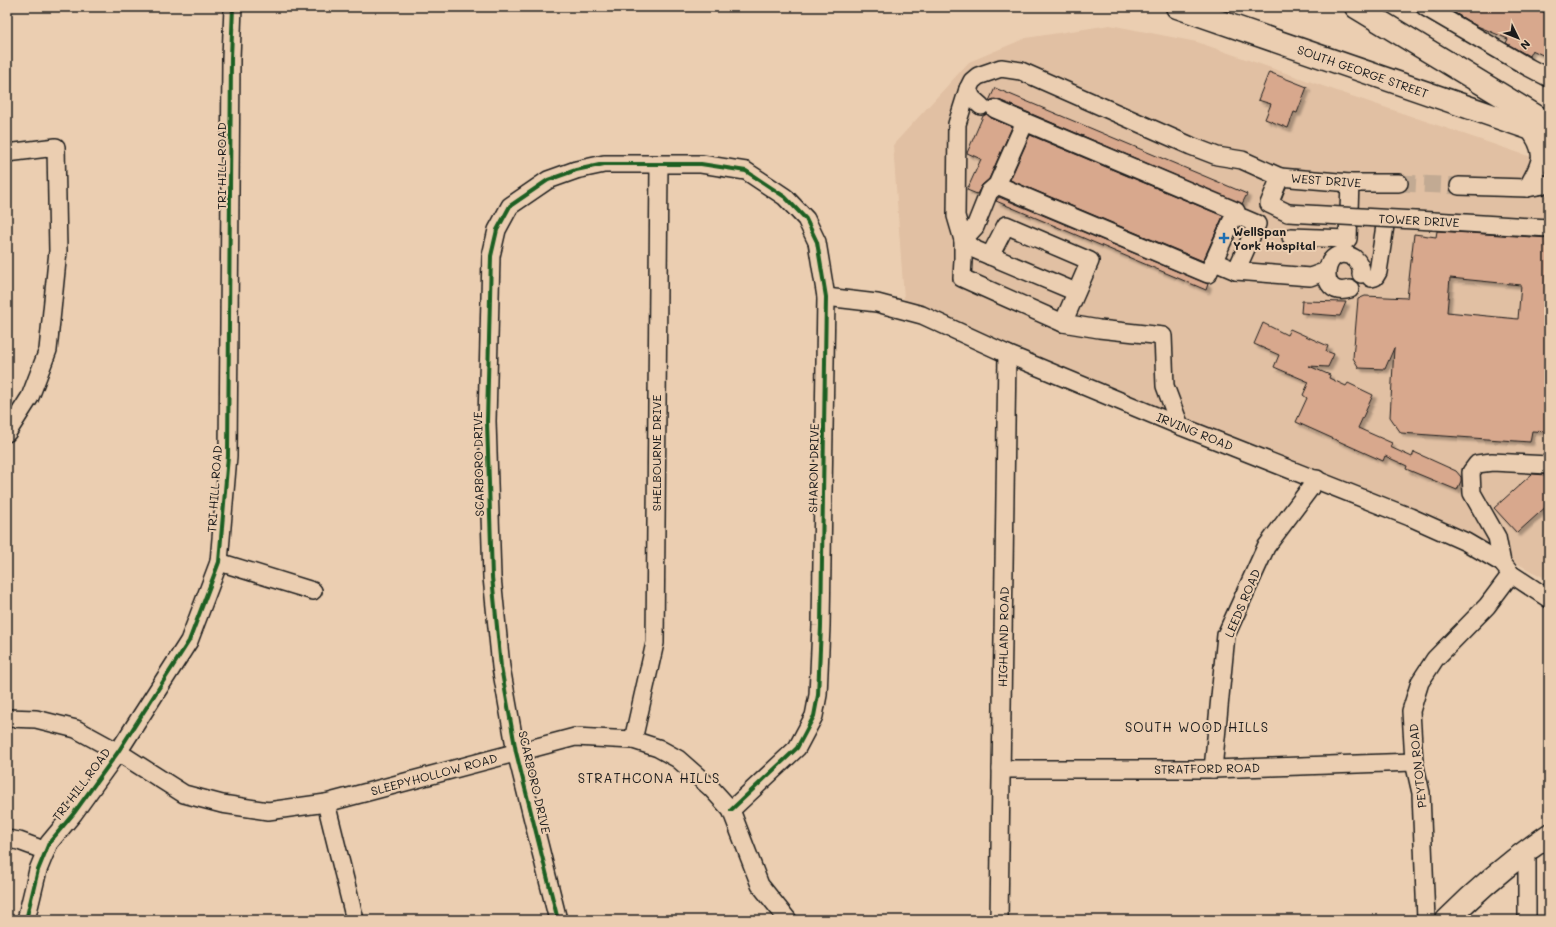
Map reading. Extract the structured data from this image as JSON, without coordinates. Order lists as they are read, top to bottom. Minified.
{"streets":{"main road":["SOUTH GEORGE STREET"],"street":["TRI HILL ROAD","WEST DRIVE","TOWER DRIVE","IRVING ROAD","SHELBOURNE DRIVE","SCARBORO DRIVE","SHARON DRIVE","LEEDS ROAD","HIGHLAND ROAD","PEYTON ROAD","STRATFORD ROAD","SLEEPYHOLLOW ROAD"]},"crossings":[["TRI HILL ROAD","SLEEPYHOLLOW ROAD"],["WEST DRIVE","TOWER DRIVE"],["IRVING ROAD","SHARON DRIVE"],["IRVING ROAD","LEEDS ROAD"],["IRVING ROAD","HIGHLAND ROAD"],["IRVING ROAD","PEYTON ROAD"],["SHELBOURNE DRIVE","SCARBORO DRIVE"],["SHELBOURNE DRIVE","SLEEPYHOLLOW ROAD"],["SCARBORO DRIVE","SHARON DRIVE"],["SCARBORO DRIVE","SLEEPYHOLLOW ROAD"],["SHARON DRIVE","SLEEPYHOLLOW ROAD"],["LEEDS ROAD","STRATFORD ROAD"],["HIGHLAND ROAD","STRATFORD ROAD"],["PEYTON ROAD","STRATFORD ROAD"]],"districts":["SOUTH WOOD HILLS","STRATHCONA HILLS"],"places":{"health":["WellSpan York Hospital"]},"north":"bottom right"}
